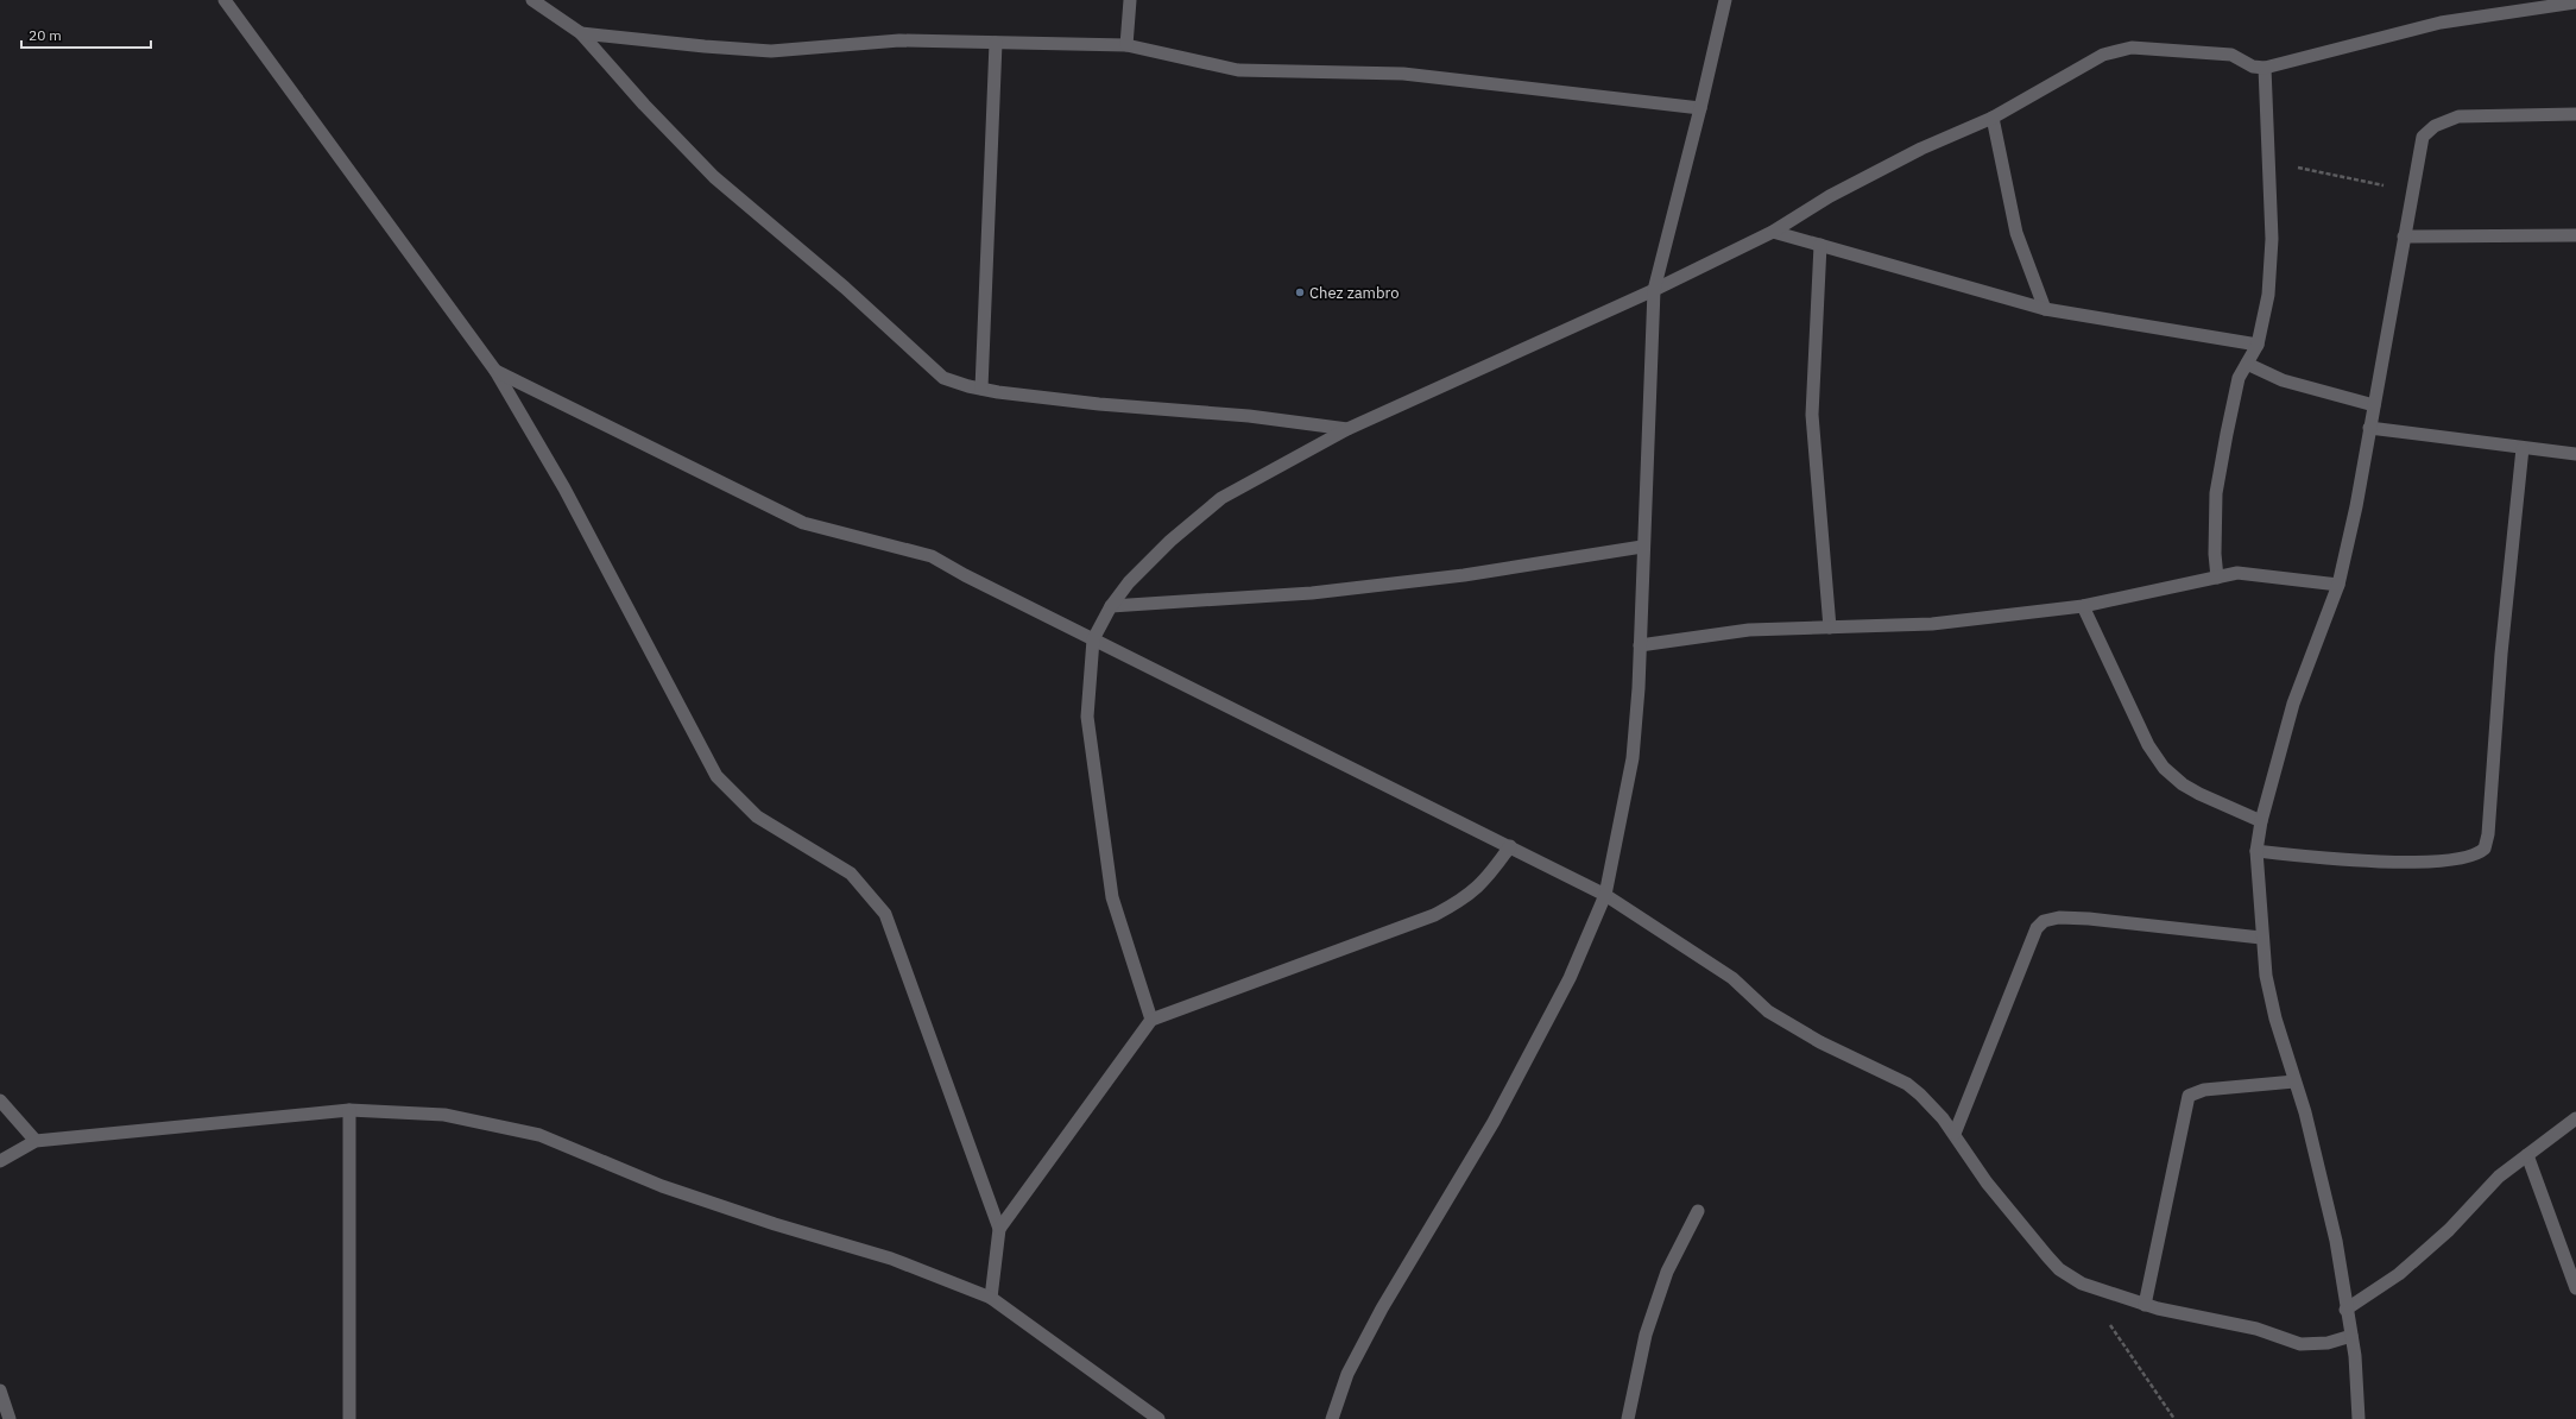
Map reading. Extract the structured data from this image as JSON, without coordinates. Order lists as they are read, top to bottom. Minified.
{"places":["Chez zambro"],"scale_bar":"20 m"}
